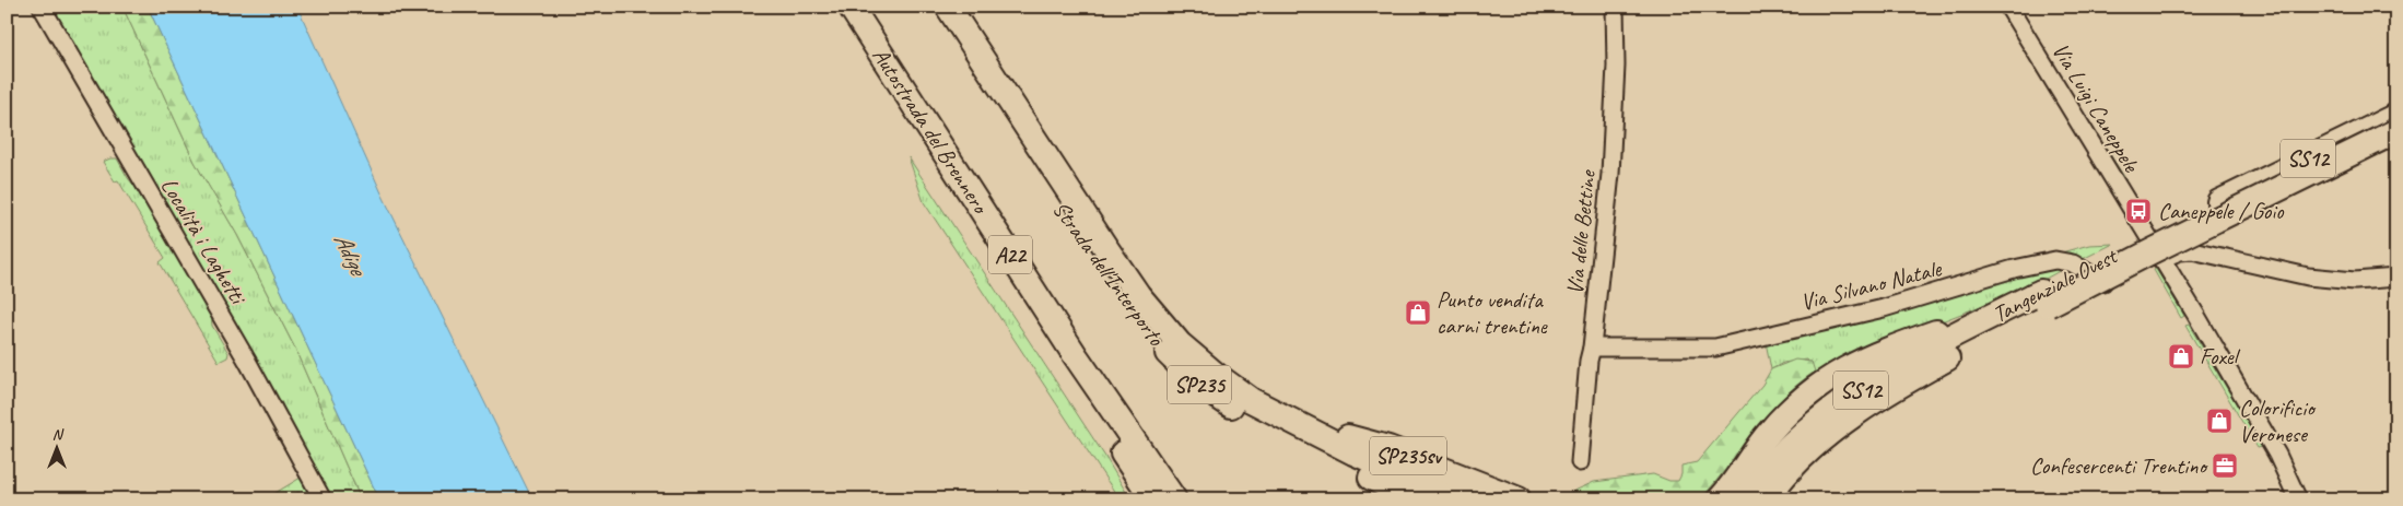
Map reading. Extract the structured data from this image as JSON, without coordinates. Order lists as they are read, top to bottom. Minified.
{"streets":{"highway":["Autostrada del Brennero","SS12","A22","Strada dell'Interporto","Tangenziale Ovest","SP235","SP235sv"],"street":["Via Luigi Caneppele","Via delle Bettine","Località i Laghetti","Via Silvano Natale"]},"crossings":[["Via Luigi Caneppele","Via Silvano Natale"],["Via delle Bettine","Via Silvano Natale"],["Strada dell'Interporto","SP235sv"]],"water":["Adige"],"places":{"bus stop":["Caneppele / Goio"],"shop":["Punto vendita carni trentine","Foxel","Colorificio Veronese"],"office":["Confesercenti Trentino"]},"north":"top"}
